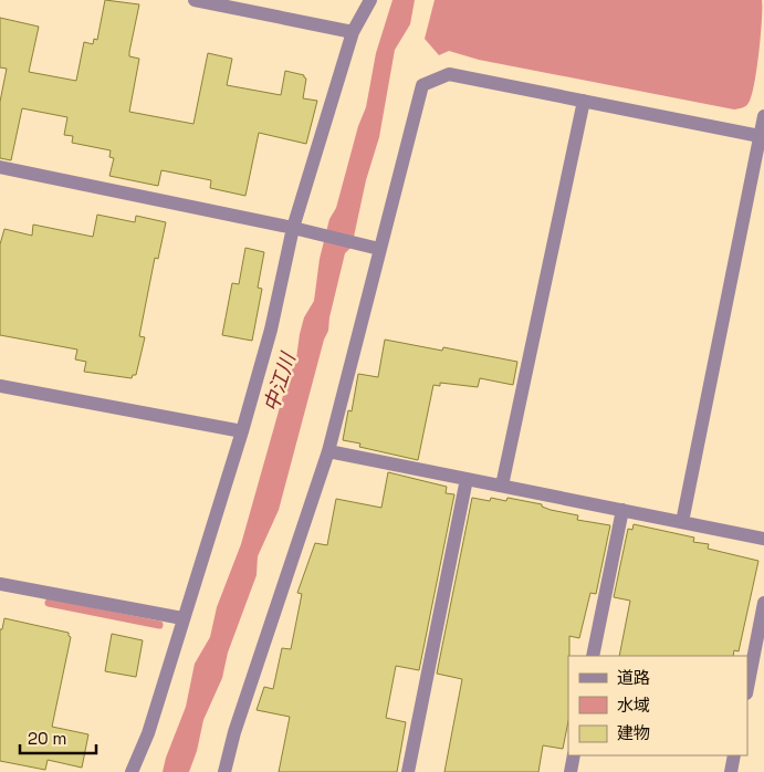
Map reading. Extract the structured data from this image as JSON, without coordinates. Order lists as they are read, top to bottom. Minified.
{"water":["中江川"],"legend":["道路","水域","建物"],"scale_bar":"20 m"}
